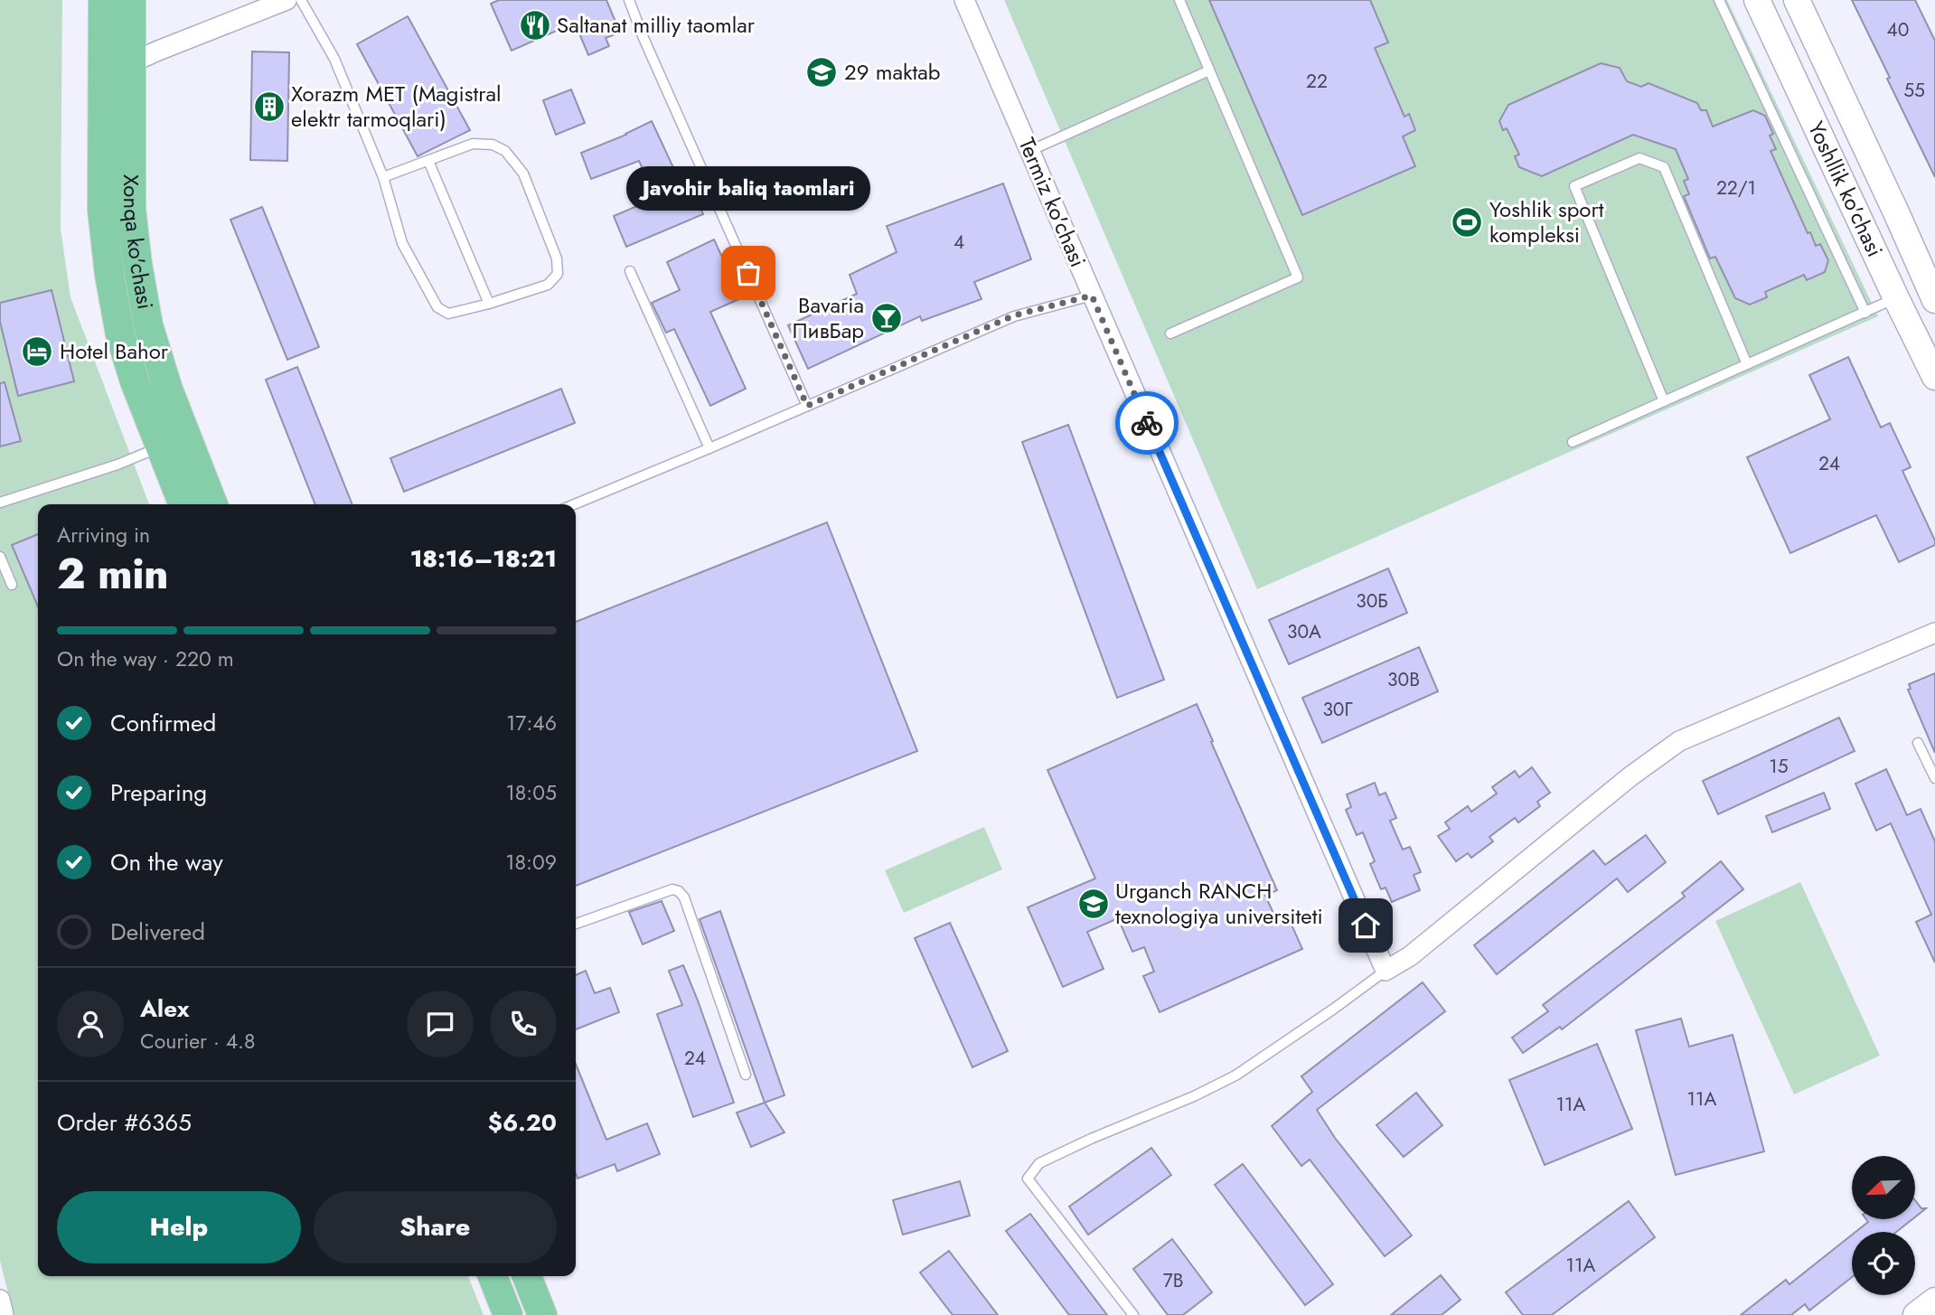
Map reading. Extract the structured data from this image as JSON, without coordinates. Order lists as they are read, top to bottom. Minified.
{"streets":{"main road":["Yoshllik ko'chasi","Xonqa ko'chasi"],"street":["Termiz ko'chasi"]},"places":{"restaurant":["Saltanat milliy taomlar"],"school or university":["29 maktab","Urganch RANCH texnologiya universiteti"],"building":["Xorazm MET (Magistral elektr tarmoqlari)"],"sports":["Yoshlik sport kompleksi"],"other":["Javohir baliq taomlari"],"bar":["Bavaria ПивБар"],"hotel":["Hotel Bahor"]},"house_numbers":["40","22","55","22/1","4","24","30Б","30А","30В","30Г","15","24","11А","11А","11A","7В"],"north":"bottom left","page":{"bubble":"Javohir baliq taomlari","heading":["2 min","Arriving in","18:16–18:21"],"panel":["Alex","Courier · 4.8","Order #6365","$6.20"],"bar":"On the way · 220 m","list":[["Confirmed","17:46"],["Preparing","18:05"],["On the way","18:09"],"Delivered"],"buttons":["Help","Share"]}}
